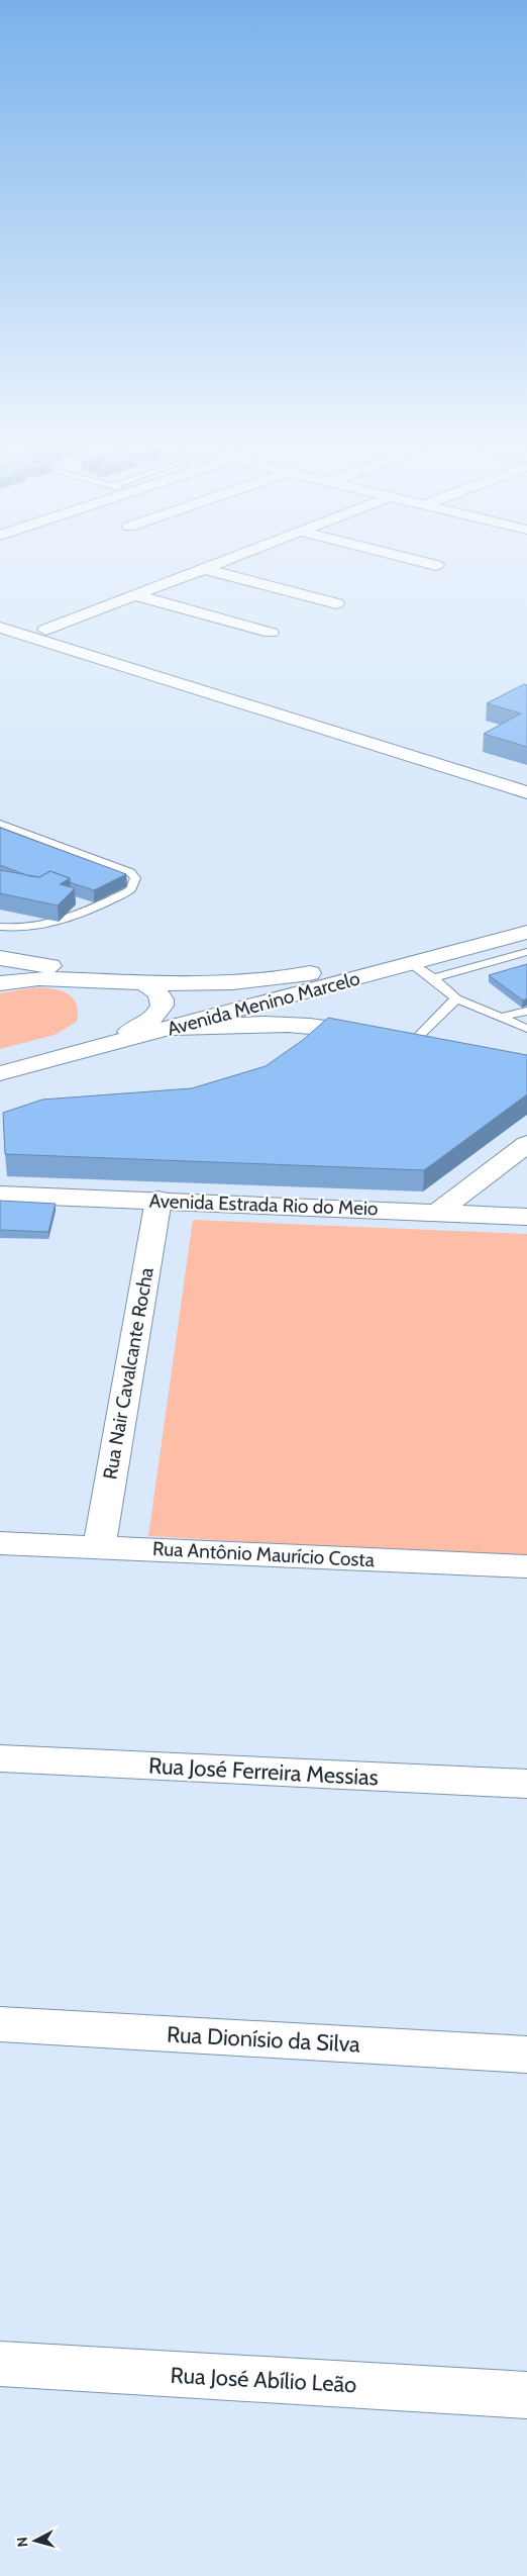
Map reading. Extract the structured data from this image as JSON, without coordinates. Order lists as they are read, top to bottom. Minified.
{"streets":{"street":["Avenida Menino Marcelo","Avenida Estrada Rio do Meio","Rua Nair Cavalcante Rocha","Rua Antônio Maurício Costa","Rua José Ferreira Messias","Rua Dionísio da Silva","Rua José Abílio Leão"]},"crossings":[["Avenida Estrada Rio do Meio","Rua Nair Cavalcante Rocha"],["Rua Nair Cavalcante Rocha","Rua Antônio Maurício Costa"]],"north":"left"}
